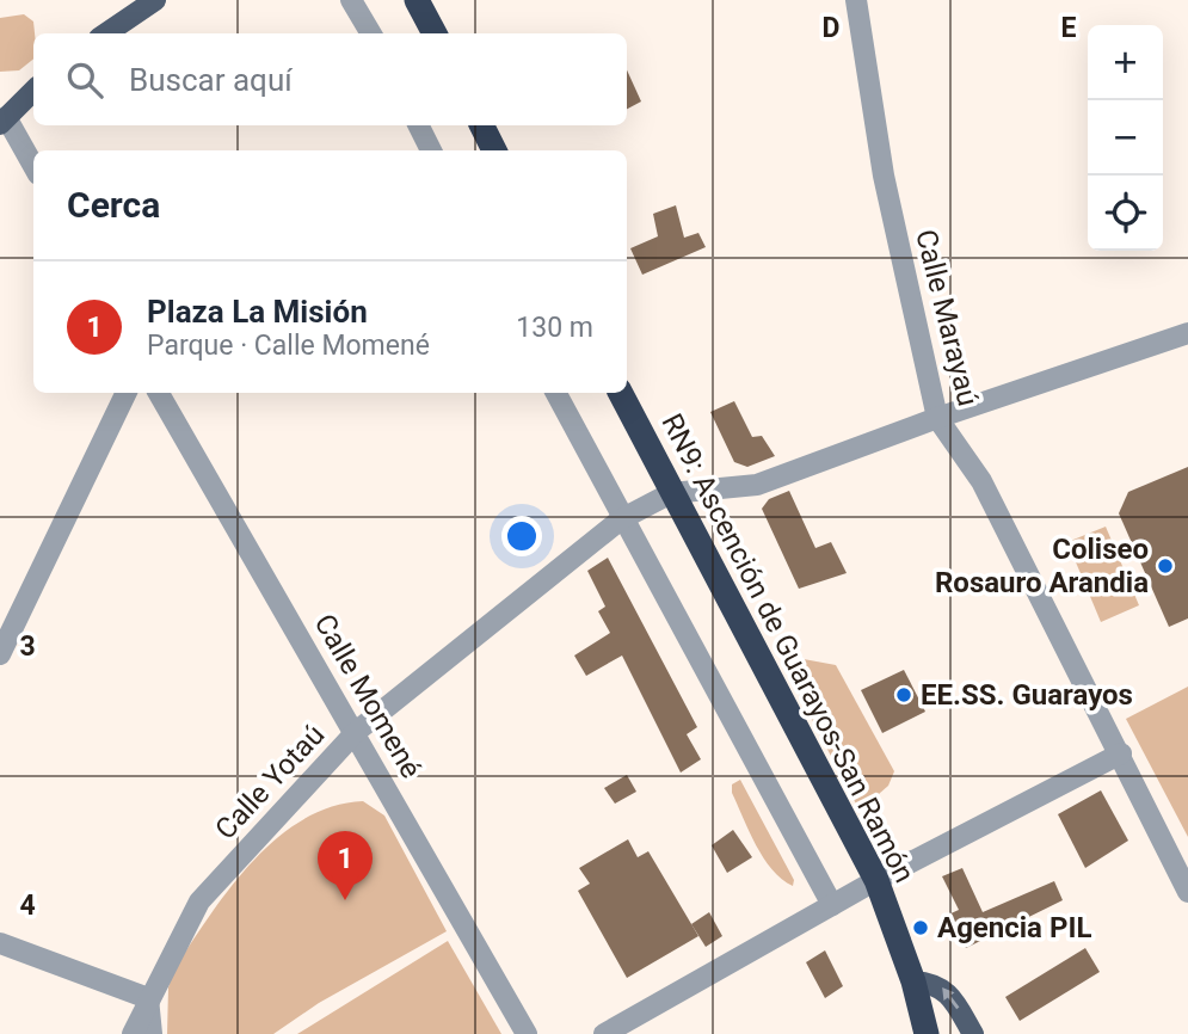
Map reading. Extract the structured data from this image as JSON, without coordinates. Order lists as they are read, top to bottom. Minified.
{"streets":{"highway":["RN9: Ascención de Guarayos-San Ramón"],"street":["Calle Marayaú","Calle Momené","Calle Yotaú"]},"crossings":[["RN9: Ascención de Guarayos-San Ramón","Calle Yotaú"],["Calle Momené","Calle Yotaú"]],"places":["Coliseo Rosauro Arandia","EE.SS. Guarayos","Agencia PIL"],"page":{"map_buttons":["+","−"],"search":"Buscar aquí","heading":"Cerca","list":[{"mark":"1","name":"Plaza La Misión","note":"Parque · Calle Momené","value":"130 m"}],"pins":"1"},"grid":{"columns":["D","E"],"rows":["3","4"]}}
